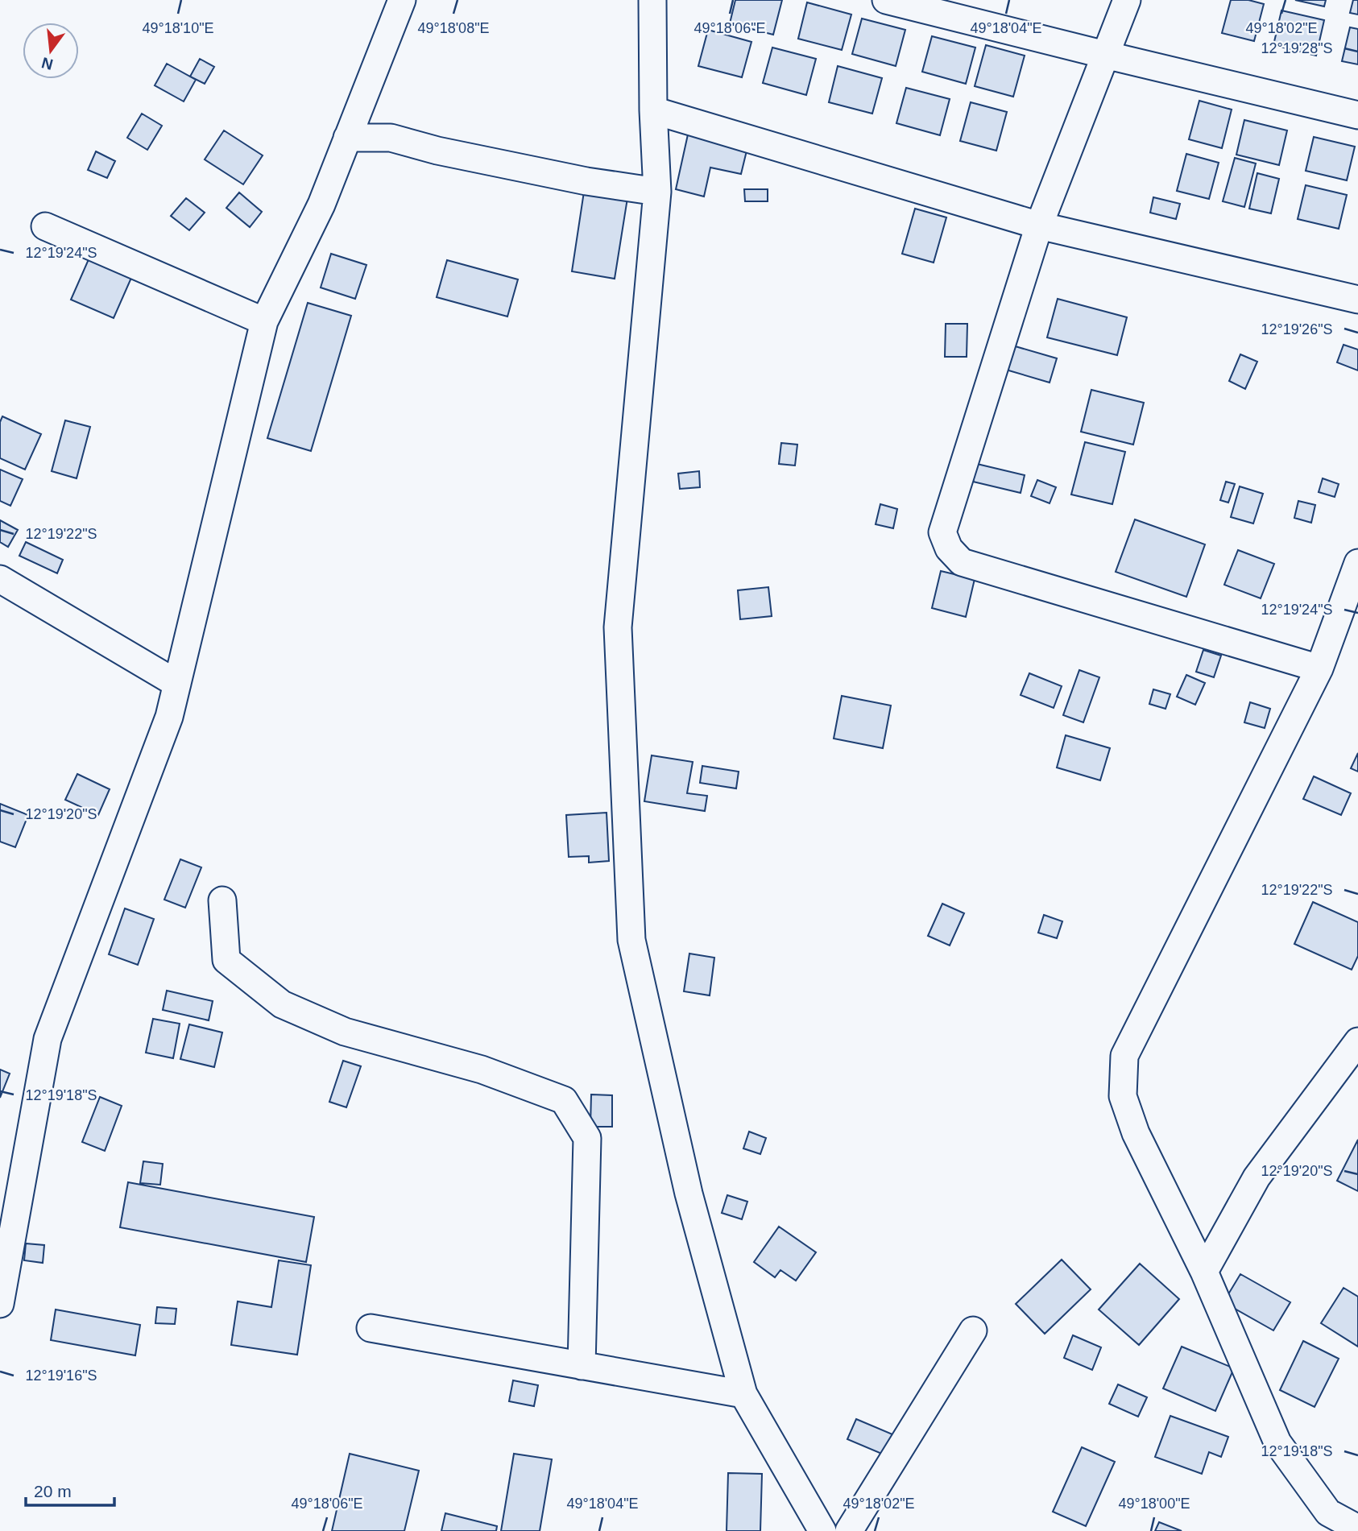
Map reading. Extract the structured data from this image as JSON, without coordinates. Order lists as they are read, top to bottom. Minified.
{"scale_bar":"20 m","north":"bottom","coordinates":["49°18'10\"E","49°18'08\"E","49°18'06\"E","49°18'04\"E","49°18'02\"E","12°19'28\"S","12°19'24\"S","12°19'26\"S","12°19'22\"S","12°19'20\"S","12°19'18\"S","12°19'16\"S","49°18'00\"E"]}
